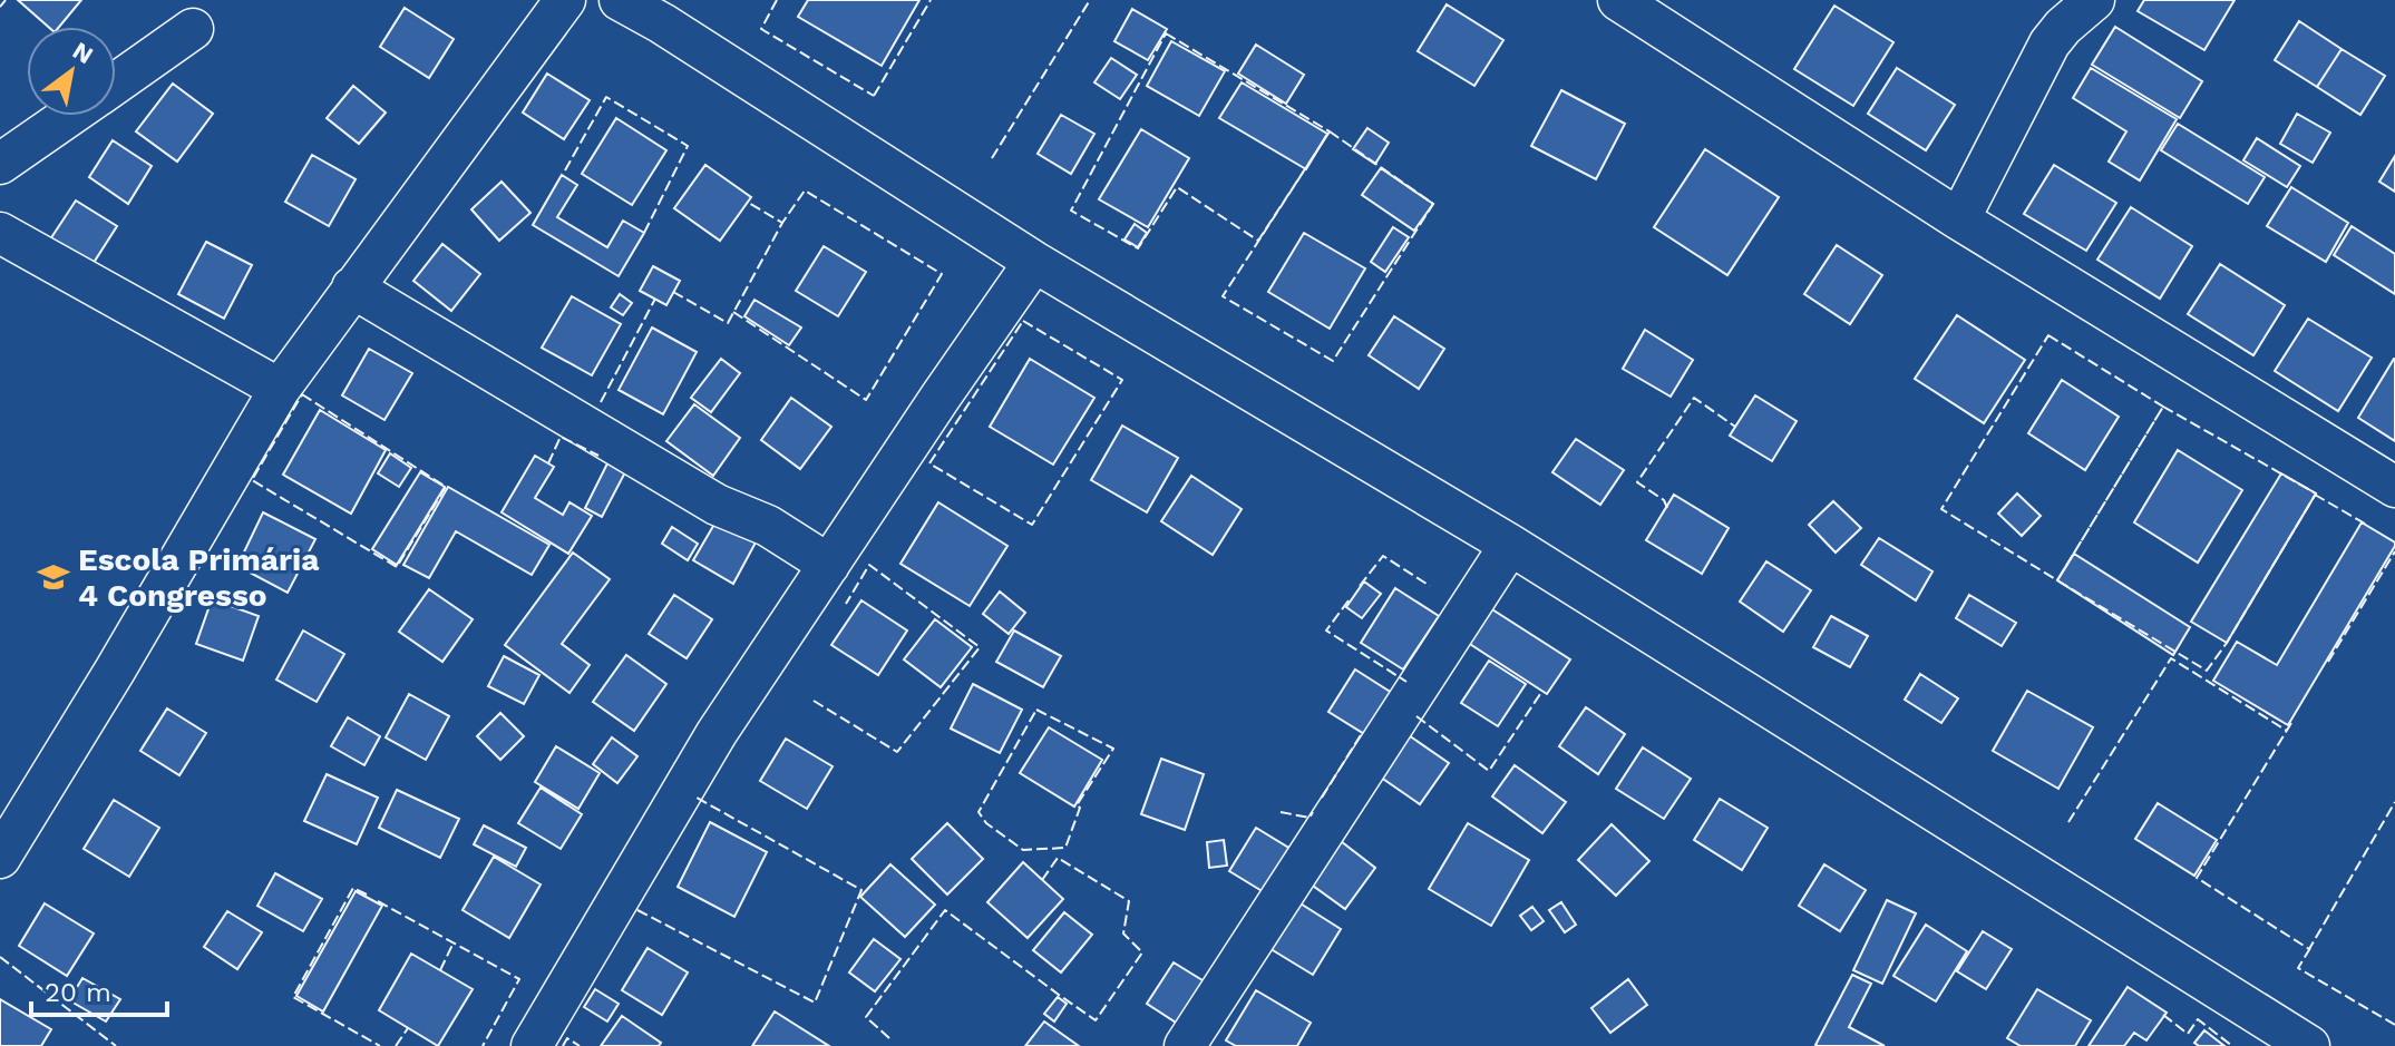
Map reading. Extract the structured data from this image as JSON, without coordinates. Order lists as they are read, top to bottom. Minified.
{"places":{"school or university":["Escola Primária 4 Congresso"]},"scale_bar":"20 m","north":"top right"}
